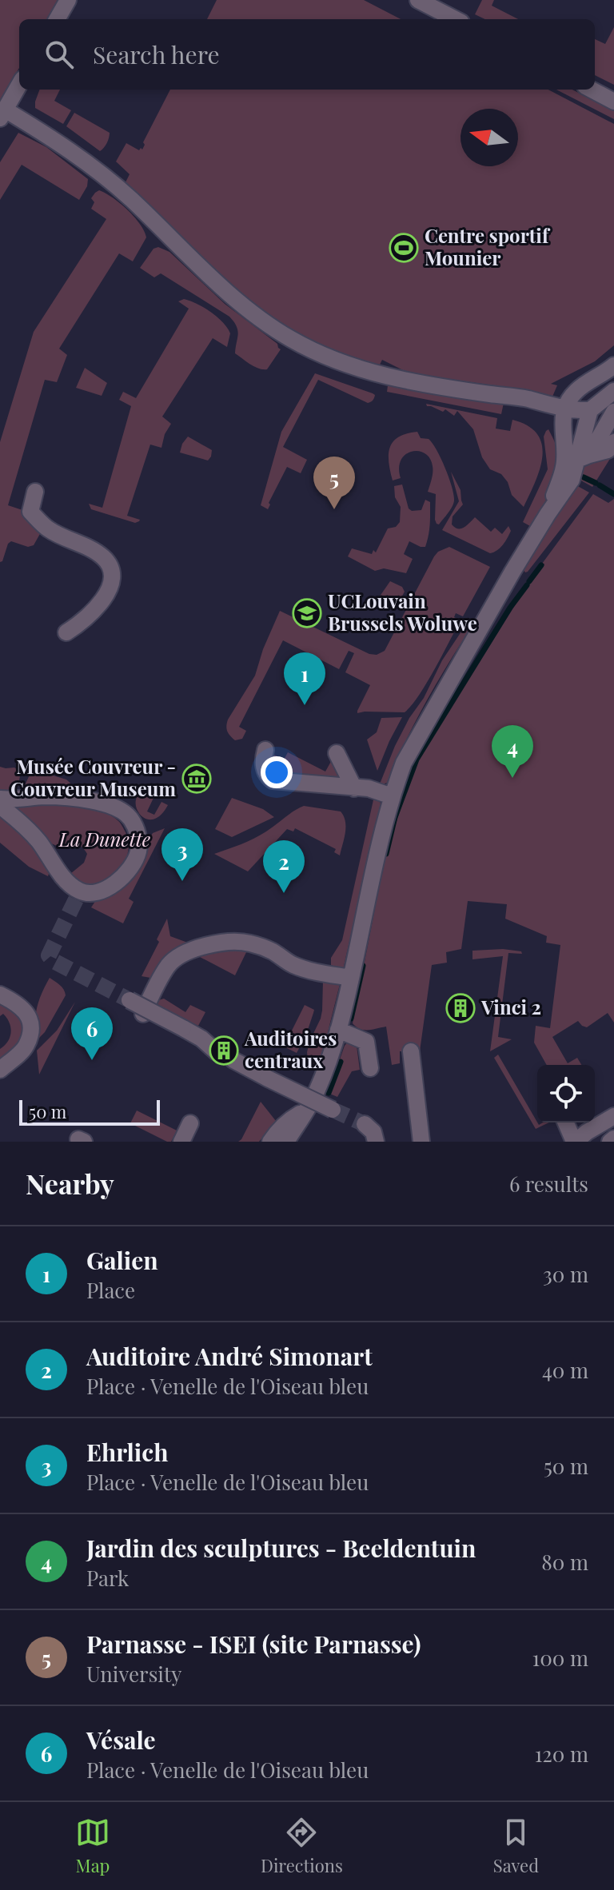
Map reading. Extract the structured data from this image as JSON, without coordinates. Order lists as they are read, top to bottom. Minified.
{"parks":["La Dunette"],"places":{"sports":["Centre sportif Mounier"],"school or university":["UCLouvain Brussels Woluwe"],"museum":["Musée Couvreur - Couvreur Museum"],"building":["Vinci 2","Auditoires centraux"]},"scale_bar":"50 m","north":"left","page":{"search":"Search here","pins":["5","1","4","3","2","6"],"scale":"50 m","heading":["Nearby","6 results"],"list":[{"mark":"1","name":"Galien","note":"Place","value":"30 m"},{"mark":"2","name":"Auditoire André Simonart","note":"Place · Venelle de l'Oiseau bleu","value":"40 m"},{"mark":"3","name":"Ehrlich","note":"Place · Venelle de l'Oiseau bleu","value":"50 m"},{"mark":"4","name":"Jardin des sculptures - Beeldentuin","note":"Park","value":"80 m"},{"mark":"5","name":"Parnasse - ISEI (site Parnasse)","note":"University","value":"100 m"},{"mark":"6","name":"Vésale","note":"Place · Venelle de l'Oiseau bleu","value":"120 m"}],"nav":["Map","Directions","Saved"]}}
